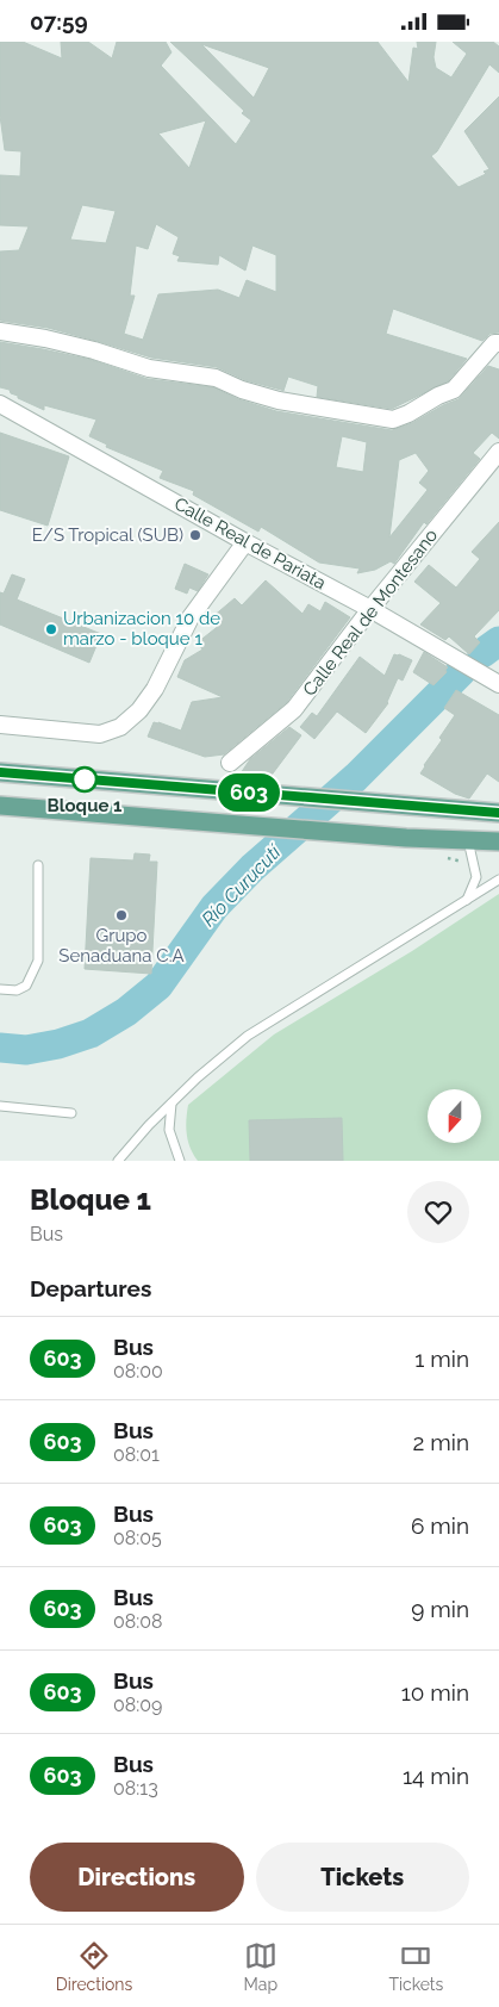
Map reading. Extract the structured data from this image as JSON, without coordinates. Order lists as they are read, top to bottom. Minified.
{"streets":{"street":["Calle Real de Pariata","Calle Real de Montesano"]},"crossings":[["Calle Real de Pariata","Calle Real de Montesano"]],"water":["Río Curucutí"],"places":["E/S Tropical (SUB)","Urbanizacion 10 de marzo - bloque 1","Bloque 1","Grupo Senaduana C.A"],"lines":["bus line 603"],"north":"bottom","page":{"status":"07:59","on_map":"603","heading":[["Bloque 1","Bus"],"Departures"],"list":[{"mark":"603","name":"Bus","note":"08:00","value":"1 min"},{"mark":"603","name":"Bus","note":"08:01","value":"2 min"},{"mark":"603","name":"Bus","note":"08:05","value":"6 min"},{"mark":"603","name":"Bus","note":"08:08","value":"9 min"},{"mark":"603","name":"Bus","note":"08:09","value":"10 min"},{"mark":"603","name":"Bus","note":"08:13","value":"14 min"}],"buttons":["Directions","Tickets"],"tabs":["Directions","Map","Tickets"]}}
